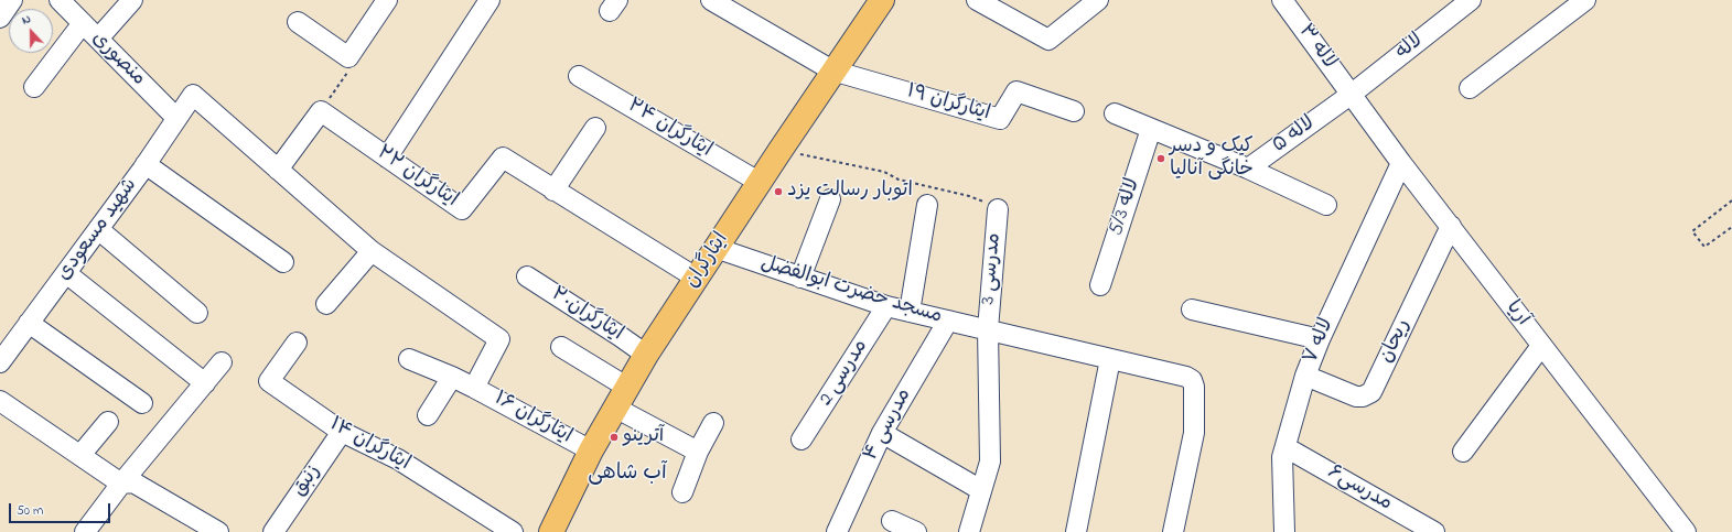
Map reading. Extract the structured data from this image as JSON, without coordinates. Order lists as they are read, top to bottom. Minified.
{"streets":{"main road":["ایثارگران"],"street":["لاله ۳","لاله","منصوری","ایثارگران ۱‍۹","ایثارگران ۲۴","لاله ۵","ایثارگران ۲۲","لاله 5/3","شهید مسعودی","مدرسی 3","مسجد حضرت ابوالفضل","آریا","۲۰ایثارگران","لاله ۷","ریحان","مدرسی 2","ایثارگران ۱۶","مدرسی ۴","ایثارگران ۱۴","زنبق","مدرسی۶"]},"crossings":[["لاله ۳","لاله"],["لاله ۳","لاله ۵"],["لاله ۳","آریا"],["لاله","لاله ۵"],["لاله","آریا"],["منصوری","شهید مسعودی"],["ایثارگران ۱‍۹","ایثارگران"],["ایثارگران ۲۴","ایثارگران"],["لاله ۵","آریا"],["ایثارگران ۲۲","ایثارگران"],["ایثارگران","مسجد حضرت ابوالفضل"],["ایثارگران","۲۰ایثارگران"],["ایثارگران","ایثارگران ۱۶"],["مدرسی 3","مسجد حضرت ابوالفضل"],["مسجد حضرت ابوالفضل","مدرسی 2"],["مسجد حضرت ابوالفضل","مدرسی ۴"],["آریا","لاله ۷"],["آریا","ریحان"],["لاله ۷","ریحان"],["لاله ۷","مدرسی۶"],["ایثارگران ۱۴","زنبق"]],"districts":["آب شاهی"],"places":["کیک و دسر خانگی آنالیا","اتوبار رسالت یزد","آترینو"],"scale_bar":"50 m","north":"top"}
